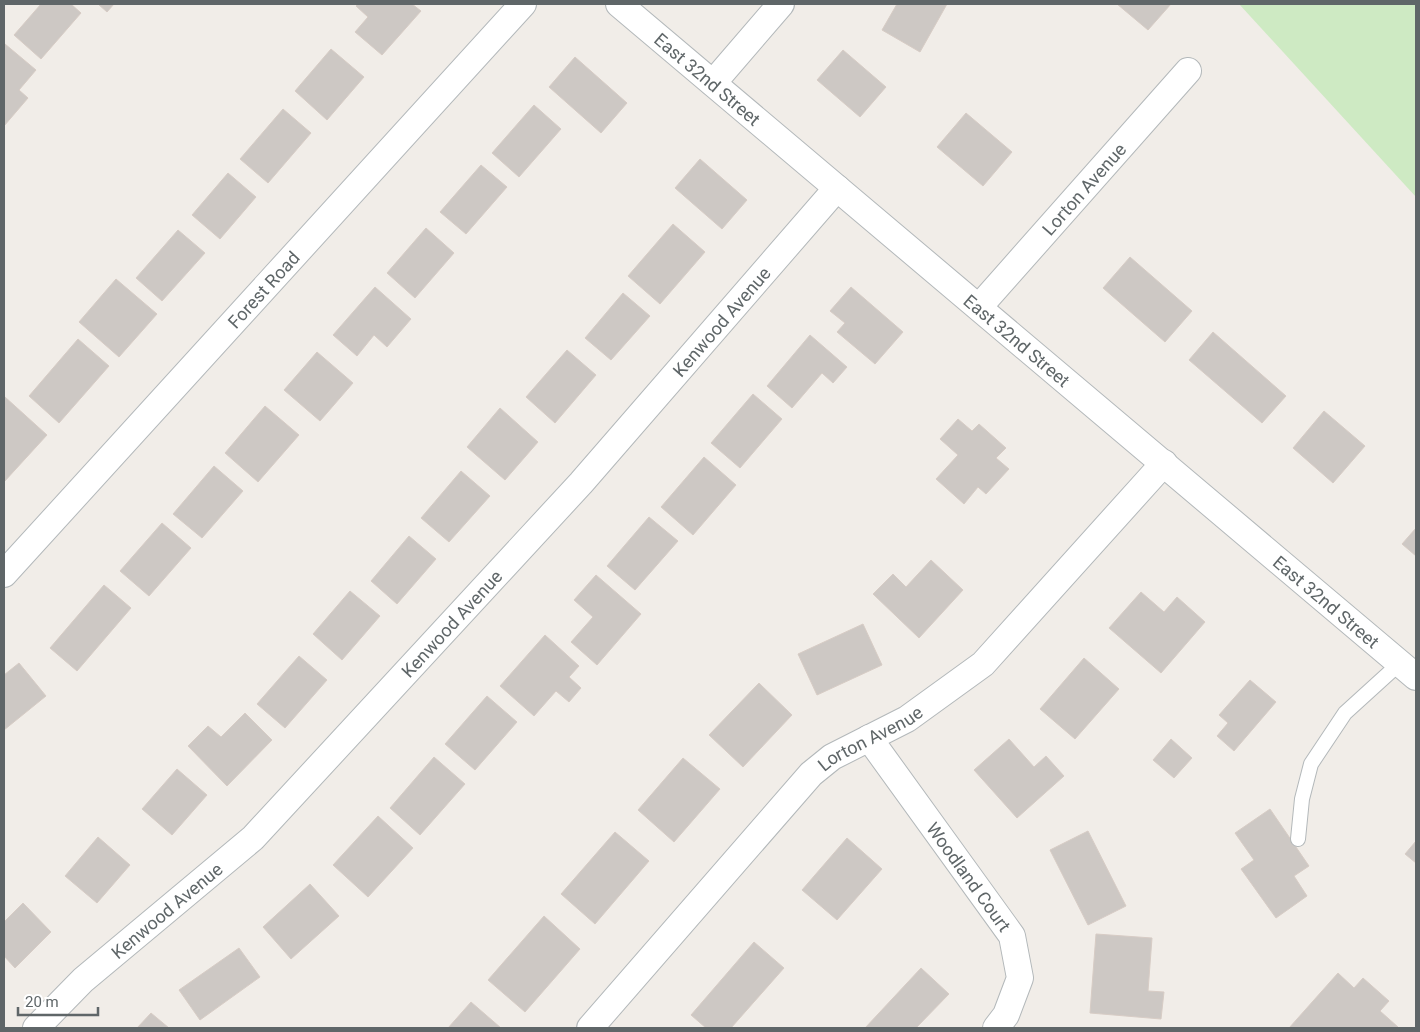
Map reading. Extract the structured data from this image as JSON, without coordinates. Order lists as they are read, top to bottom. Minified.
{"streets":{"street":["East 32nd Street","Lorton Avenue","Forest Road","Kenwood Avenue","Woodland Court"]},"crossings":[["East 32nd Street","Lorton Avenue"],["East 32nd Street","Kenwood Avenue"],["Lorton Avenue","Woodland Court"]],"scale_bar":"20 m"}
